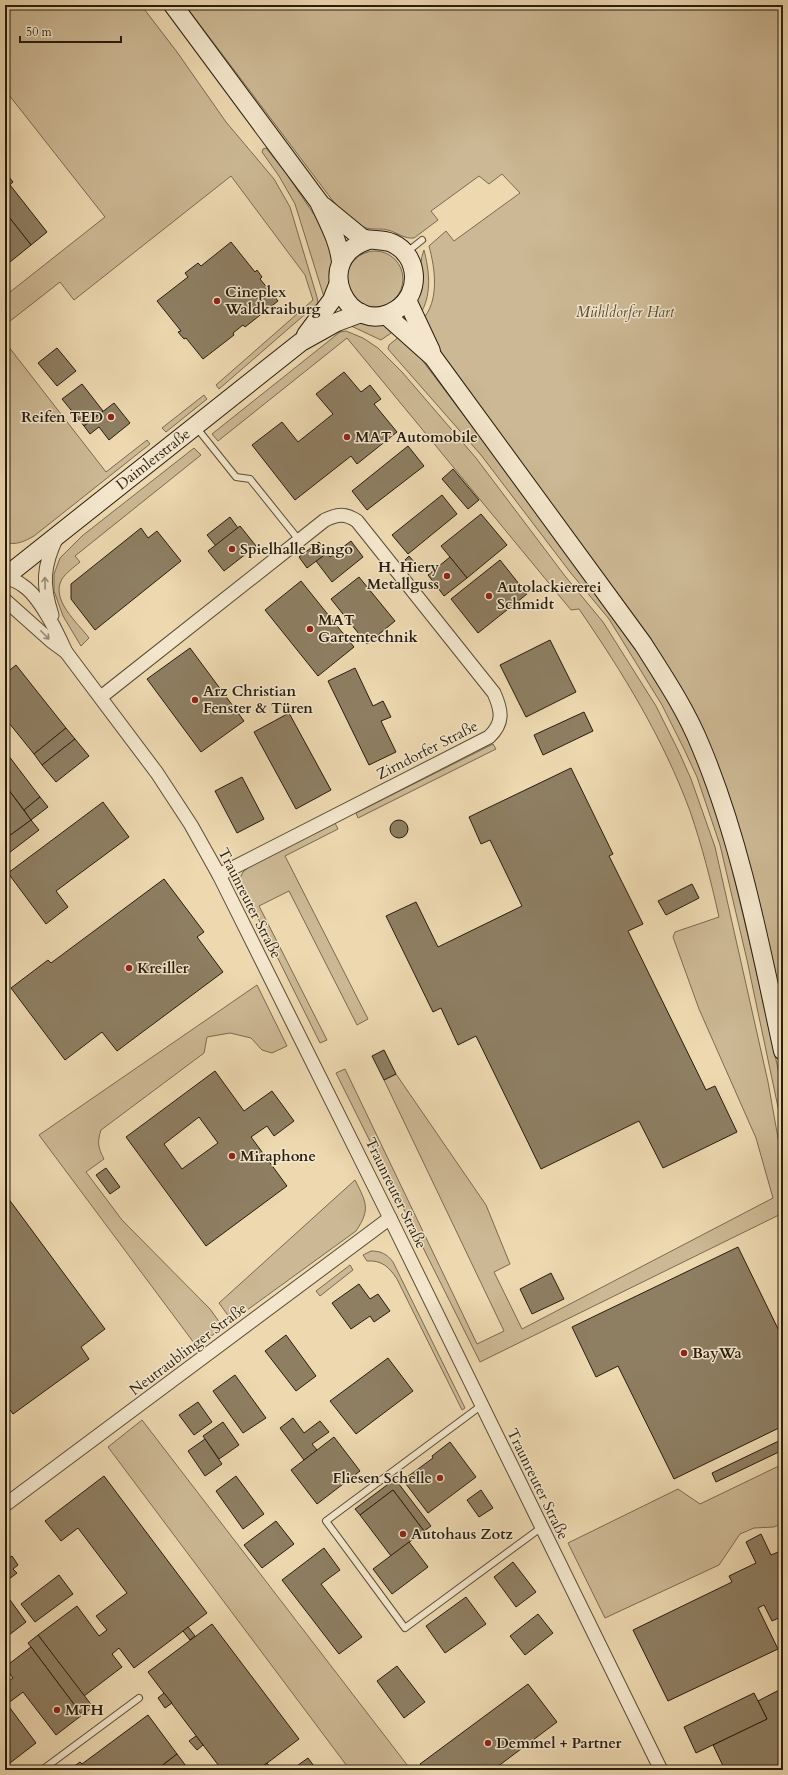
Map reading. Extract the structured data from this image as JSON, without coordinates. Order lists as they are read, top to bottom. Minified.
{"streets":{"main road":["Daimlerstraße"],"street":["Zirndorfer Straße","Traunreuter Straße","Neutraublinger Straße"]},"crossings":[["Daimlerstraße","Traunreuter Straße"],["Zirndorfer Straße","Traunreuter Straße"],["Traunreuter Straße","Neutraublinger Straße"]],"parks":["Mühldorfer Hart"],"places":["Cineplex Waldkraiburg","Reifen TED","MAT Automobile","Spielhalle Bingo","H. Hiery Metallguss","Autolackiererei Schmidt","MAT Gartentechnik","Arz Christian Fenster & Türen","Kreiller","Miraphone","BayWa","Fliesen Schelle","Autohaus Zotz","MTH","Demmel + Partner"],"scale_bar":"50 m"}
